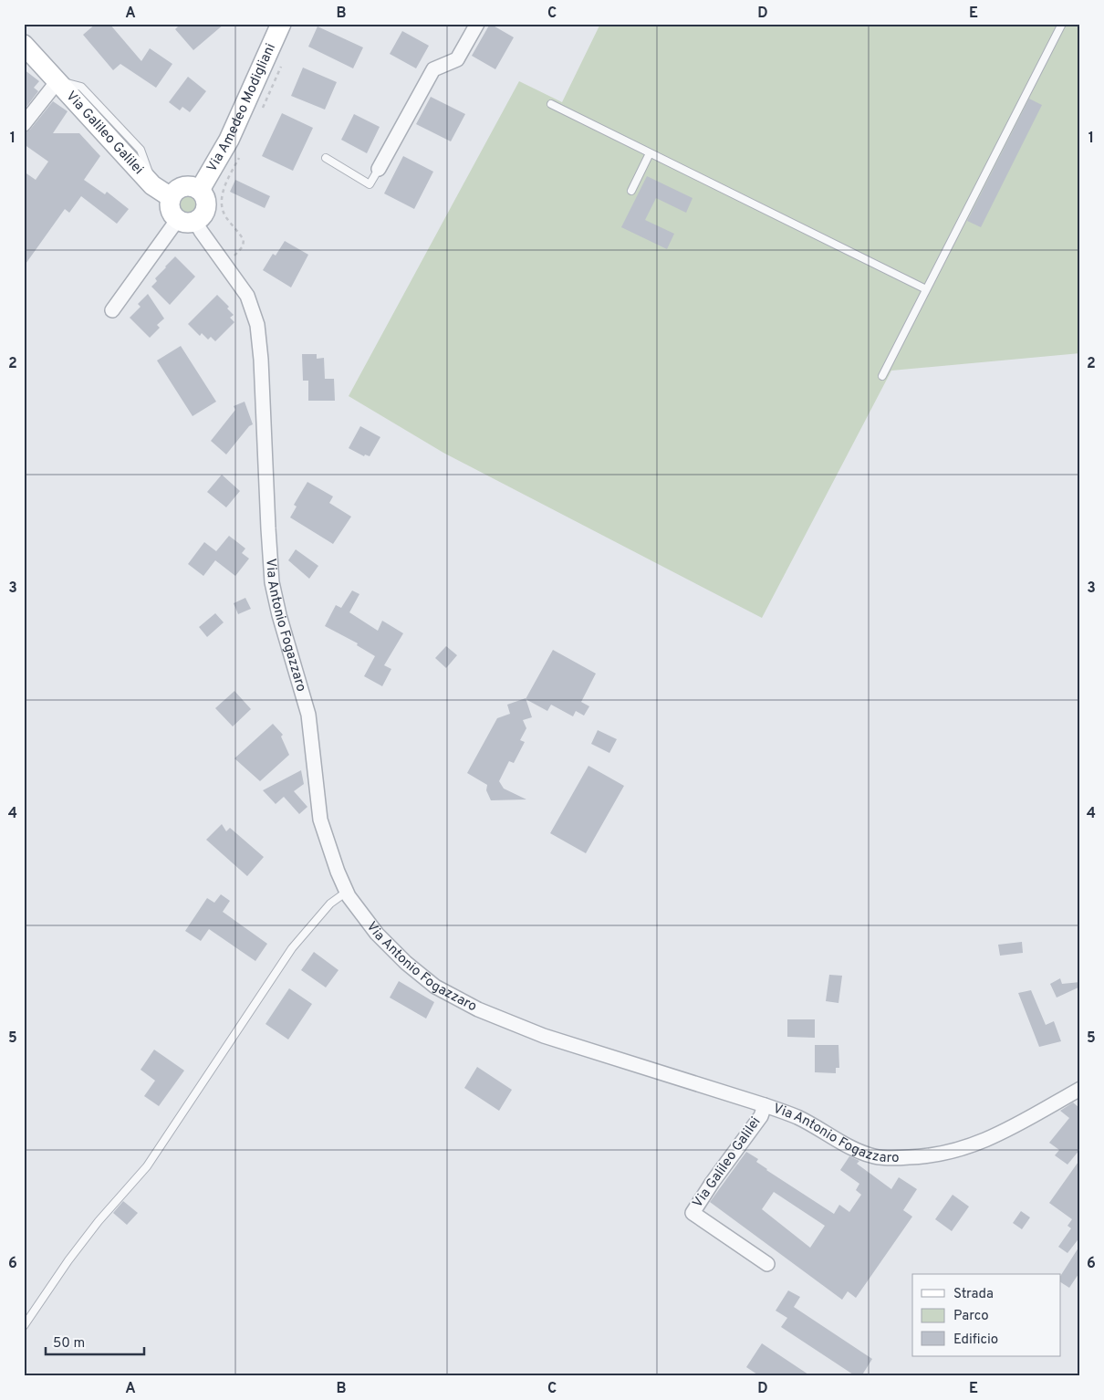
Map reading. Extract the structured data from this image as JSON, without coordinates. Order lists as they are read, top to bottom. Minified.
{"streets":{"street":["Via Amedeo Modigliani","Via Galileo Galilei","Via Antonio Fogazzaro"]},"crossings":[["Via Amedeo Modigliani","Via Galileo Galilei"],["Via Amedeo Modigliani","Via Antonio Fogazzaro"],["Via Galileo Galilei","Via Antonio Fogazzaro"]],"legend":["Strada","Parco","Edificio"],"scale_bar":"50 m","grid":{"columns":["A","B","C","D","E"],"rows":["1","2","3","4","5","6"]}}
